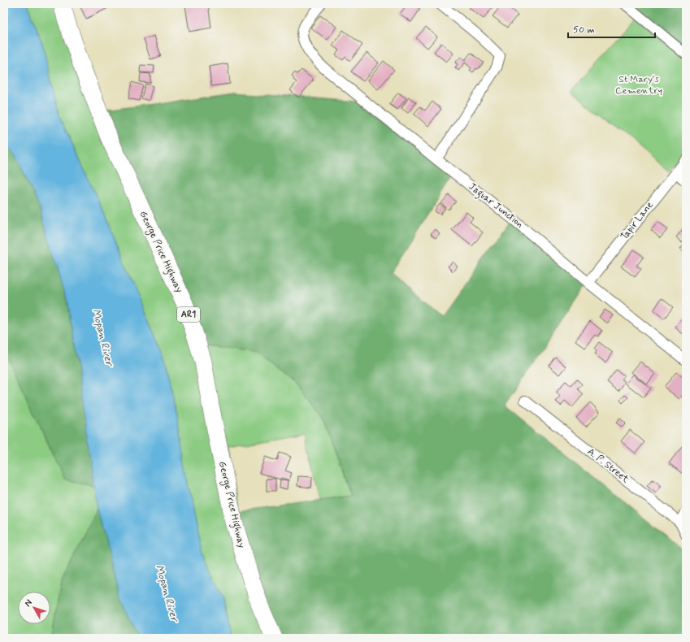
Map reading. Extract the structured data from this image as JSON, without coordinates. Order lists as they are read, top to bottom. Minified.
{"streets":{"highway":["George Price Highway","AR1"],"street":["Jaguar Junction","Tapir Lane","A. P. Street"]},"crossings":[["Jaguar Junction","Tapir Lane"]],"water":["Mopan River"],"parks":["St Mary's Cementry"],"scale_bar":"50 m","north":"top left"}
